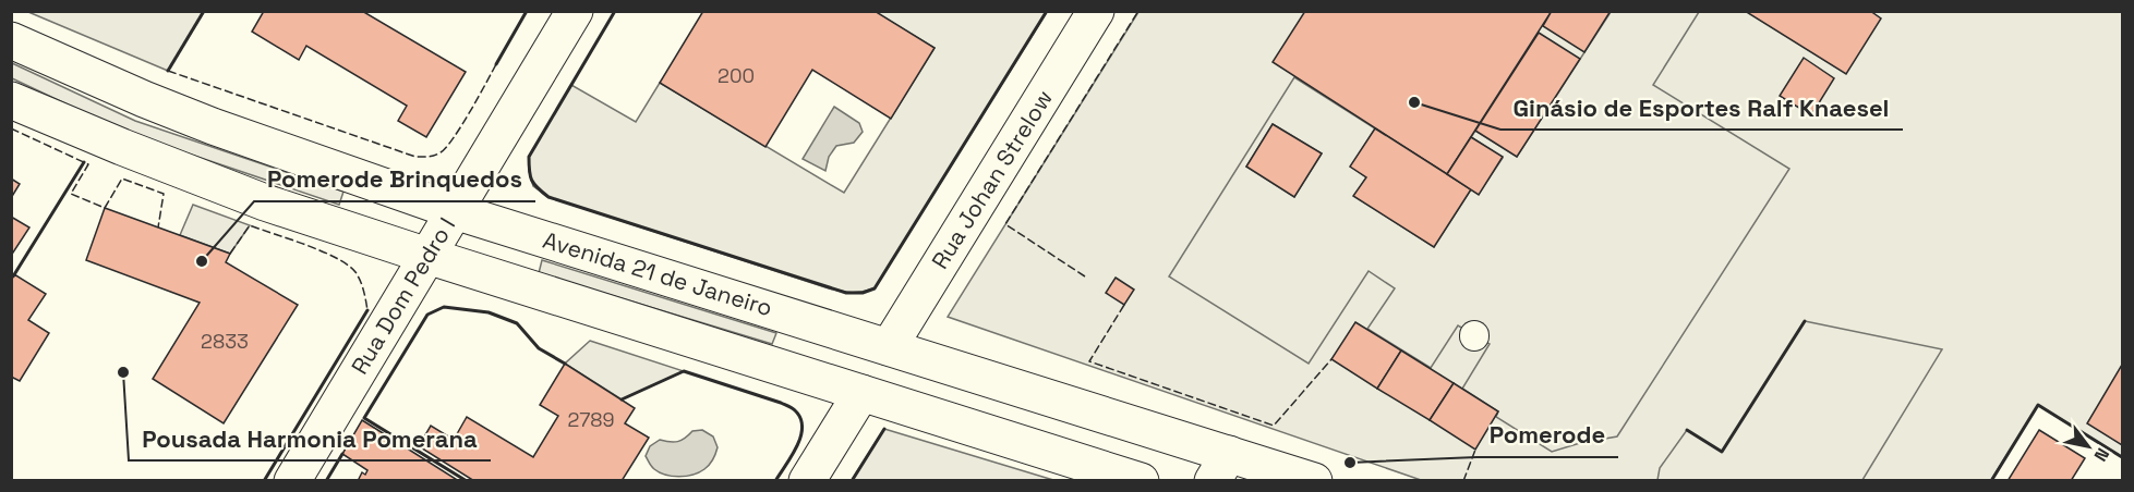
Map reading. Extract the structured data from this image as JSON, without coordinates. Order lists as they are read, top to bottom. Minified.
{"streets":{"main road":["Rua Johan Strelow","Avenida 21 de Janeiro","Rua Dom Pedro I"]},"crossings":[["Rua Johan Strelow","Avenida 21 de Janeiro"],["Avenida 21 de Janeiro","Rua Dom Pedro I"]],"places":["Ginásio de Esportes Ralf Knaesel","Pomerode Brinquedos","Pousada Harmonia Pomerana","Pomerode"],"house_numbers":["200","2833","2789"],"north":"bottom right"}
